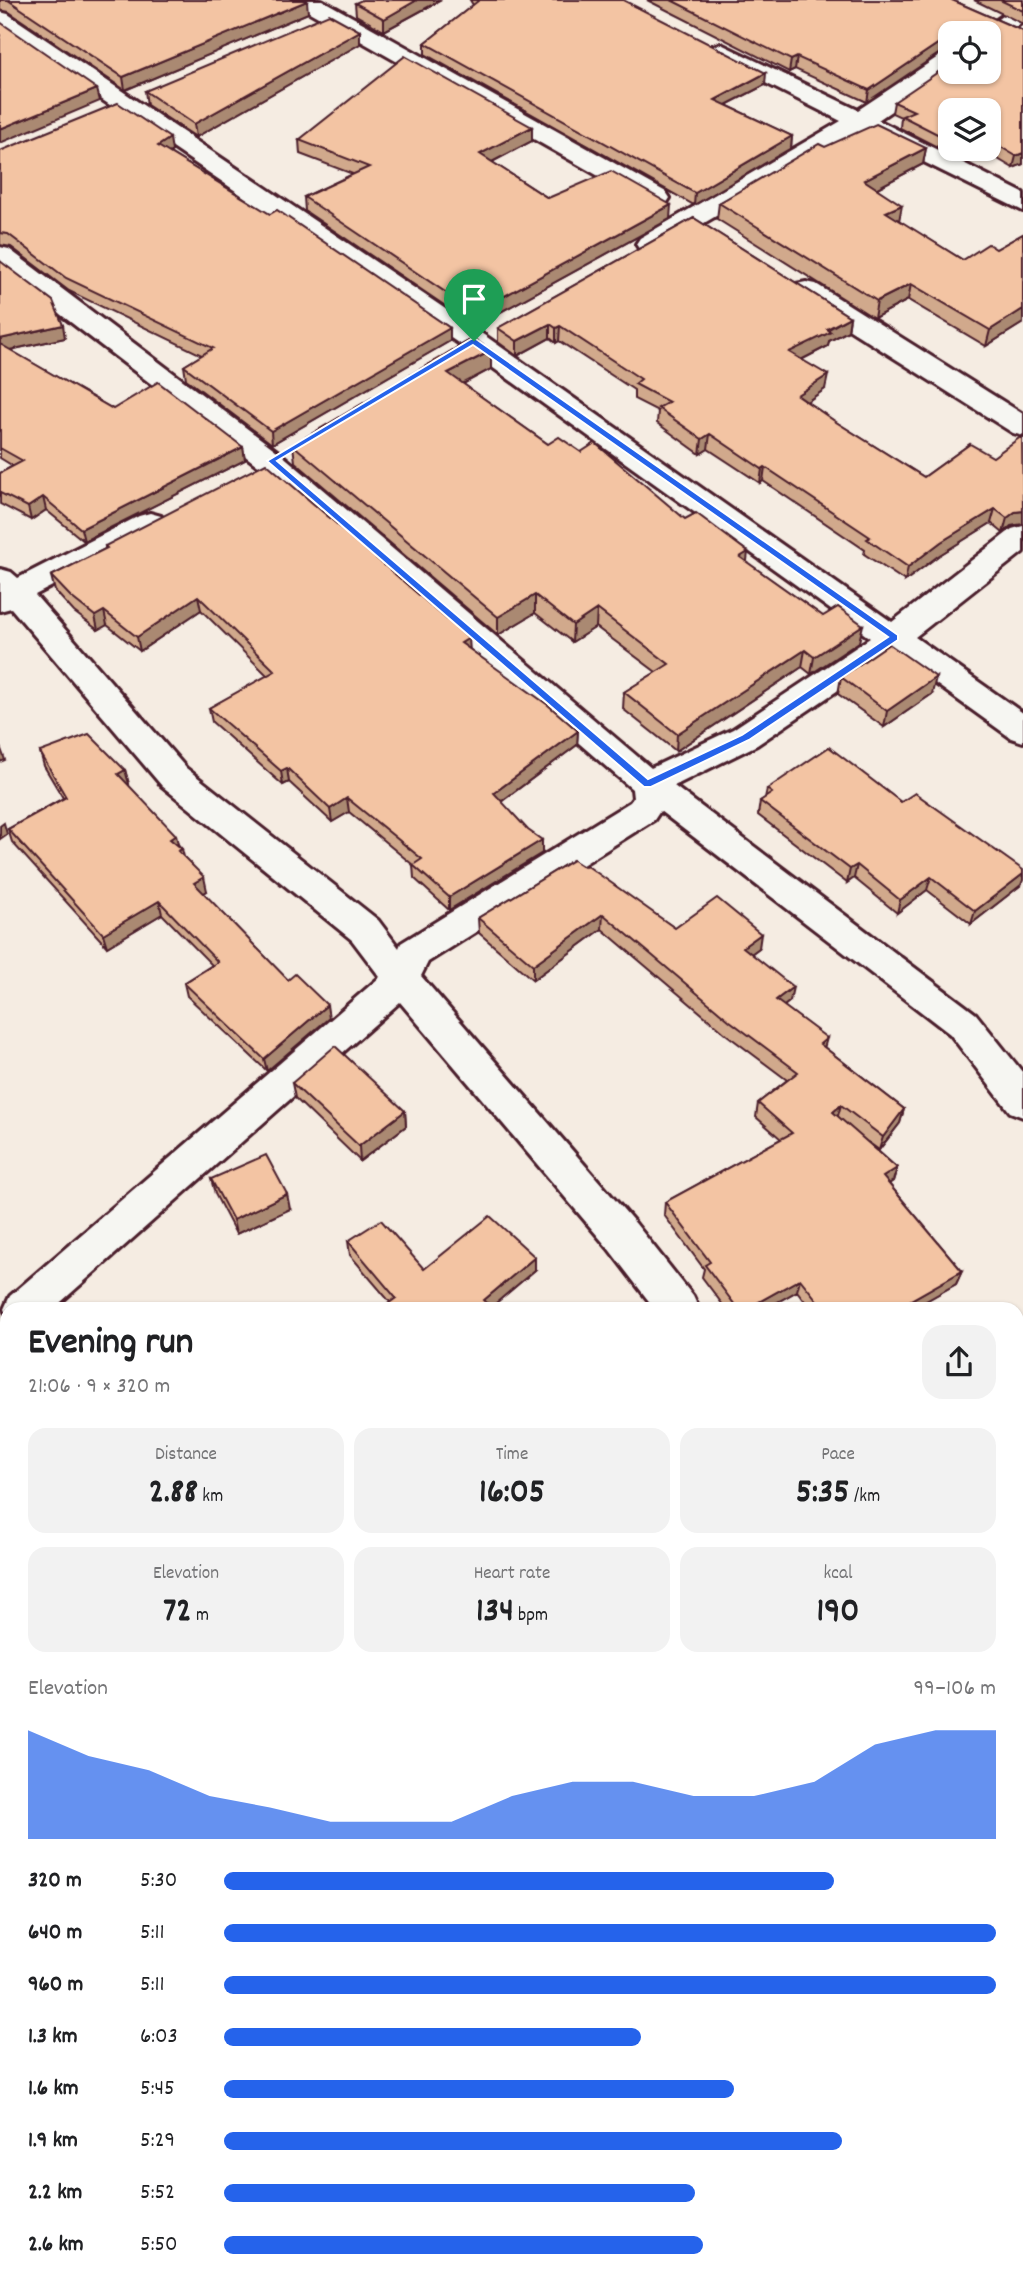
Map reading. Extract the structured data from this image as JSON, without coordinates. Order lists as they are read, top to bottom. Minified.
{"page":{"heading":["Evening run","21:06 · 9 × 320 m"],"stats":[["Distance","2.88 km"],["Time","16:05"],["Pace","5:35 /km"],["Elevation","72 m"],["Heart rate","134 bpm"],["kcal","190"]],"chart":["Elevation","99–106 m"],"list":[{"name":"320 m","note":"5:30"},{"name":"640 m","note":"5:11"},{"name":"960 m","note":"5:11"},{"name":"1.3 km","note":"6:03"},{"name":"1.6 km","note":"5:45"},{"name":"1.9 km","note":"5:29"},{"name":"2.2 km","note":"5:52"},{"name":"2.6 km","note":"5:50"}]}}
